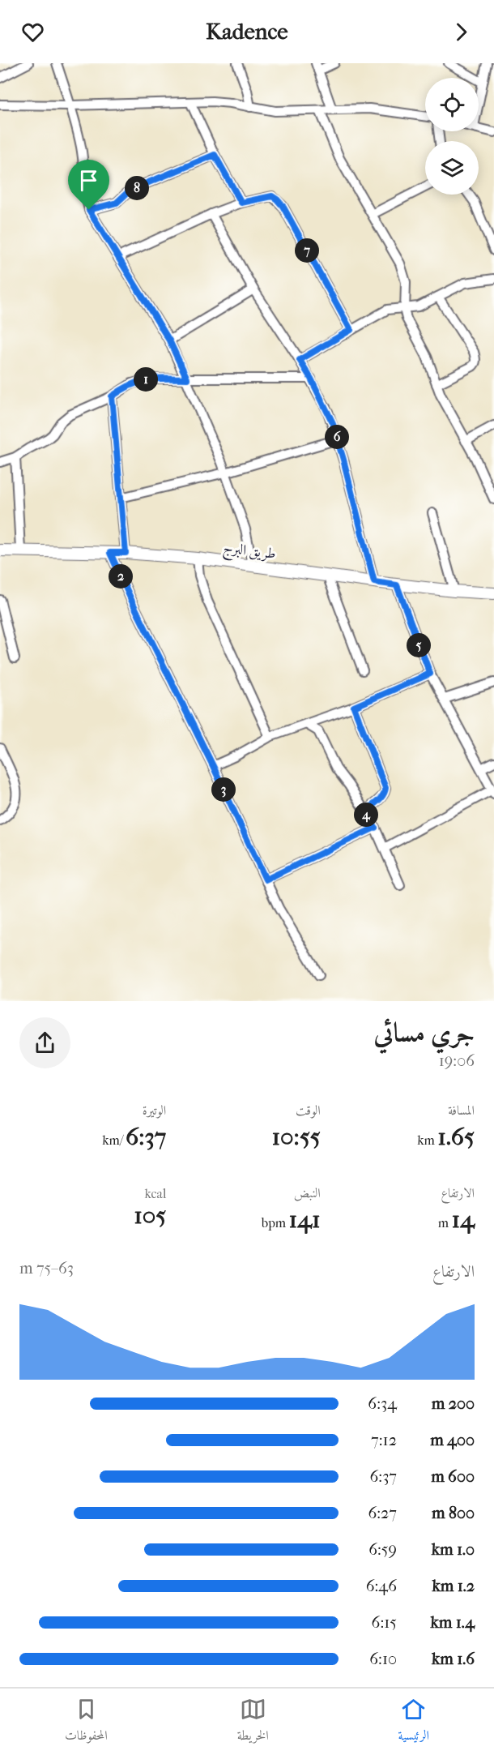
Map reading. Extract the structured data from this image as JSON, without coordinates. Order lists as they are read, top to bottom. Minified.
{"streets":{"street":["طريق البرج"]},"page":{"header":"Kadence","pins":["8","7","1","6","2","5","3","4"],"heading":["جري مسائي","19:06"],"stats":[["المسافة","1.65 km"],["الوقت","10:55"],["الوتيرة","6:37 /km"],["الارتفاع","14 m"],["النبض","141 bpm"],["kcal","105"]],"chart":["الارتفاع","63–75 m"],"list":[{"name":"200 m","note":"6:34"},{"name":"400 m","note":"7:12"},{"name":"600 m","note":"6:37"},{"name":"800 m","note":"6:27"},{"name":"1.0 km","note":"6:59"},{"name":"1.2 km","note":"6:46"},{"name":"1.4 km","note":"6:15"},{"name":"1.6 km","note":"6:10"}],"tabs":["الرئيسية","الخريطة","المحفوظات"]}}
